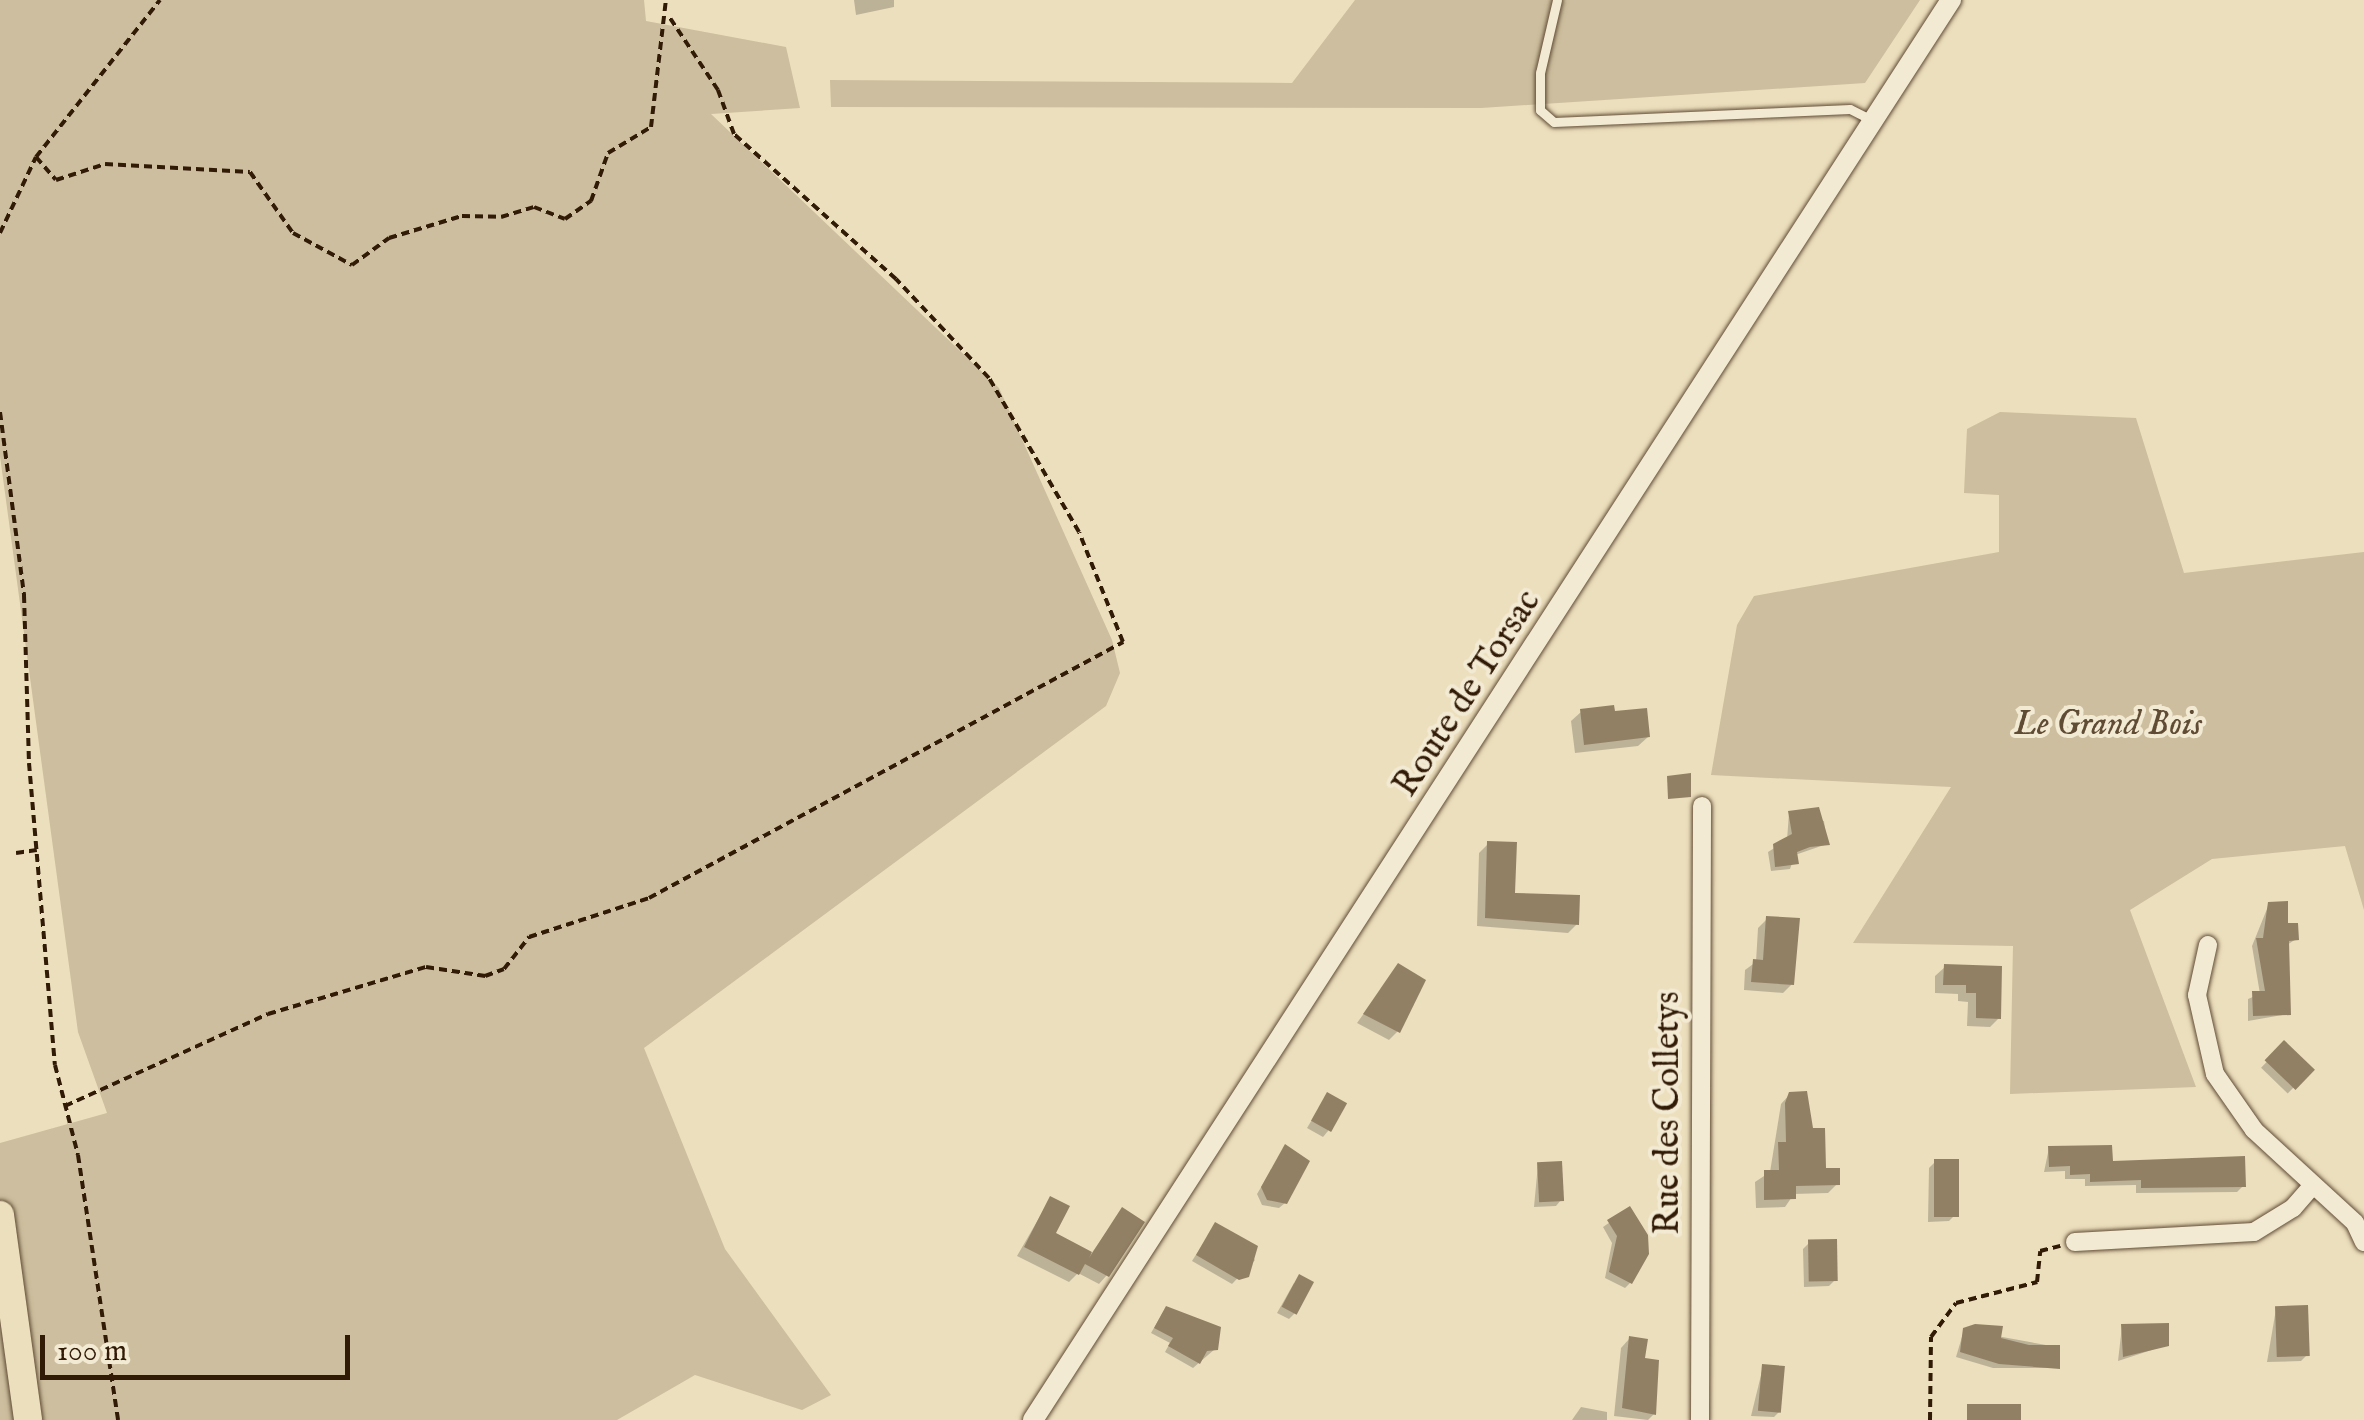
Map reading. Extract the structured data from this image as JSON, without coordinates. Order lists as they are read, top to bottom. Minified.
{"streets":{"street":["Route de Torsac","Rue des Colletys"]},"parks":["Le Grand Bois"],"scale_bar":"100 m"}
